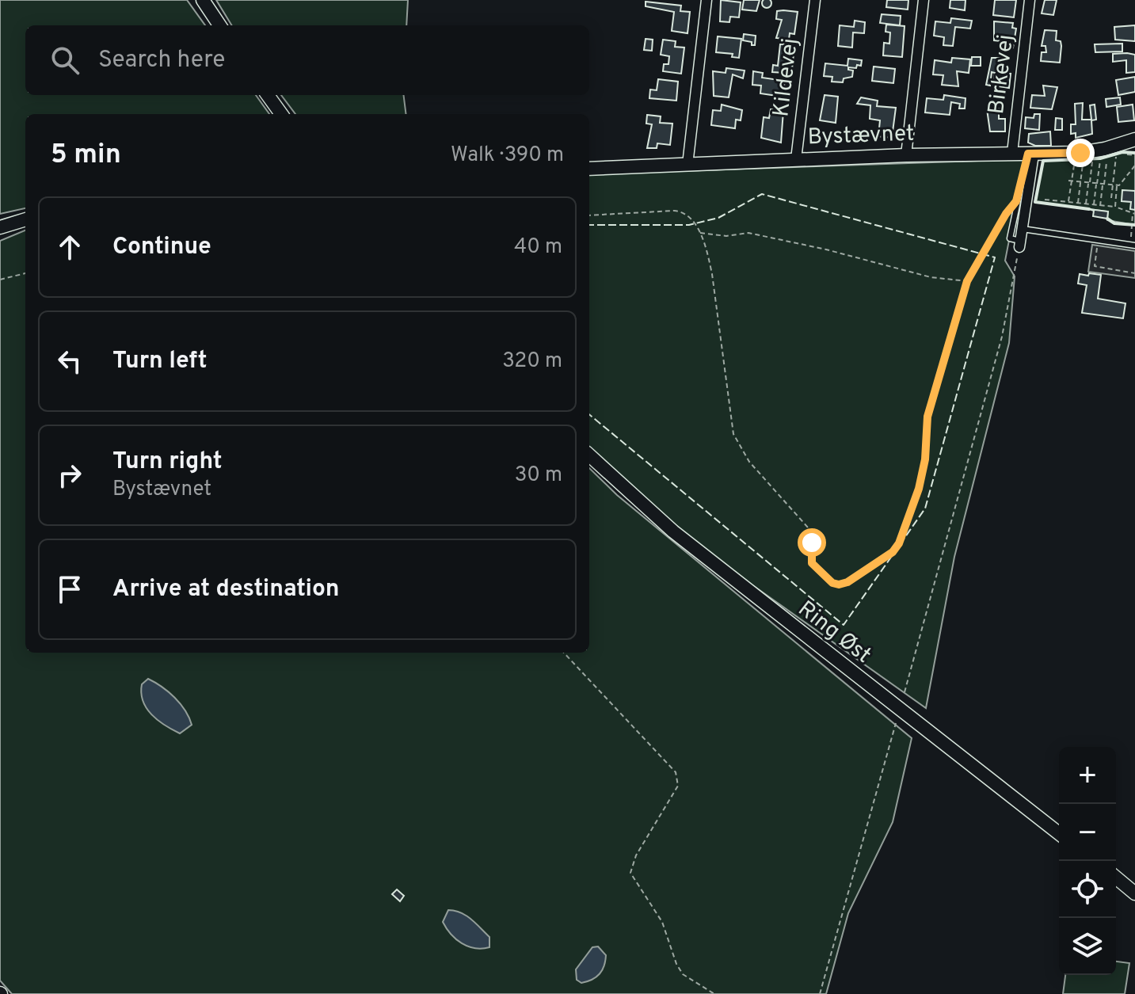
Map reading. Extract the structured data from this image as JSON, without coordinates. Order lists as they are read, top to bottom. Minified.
{"streets":{"main road":["Bystævnet","Ring Øst"],"street":["Birkevej","Kildevej"]},"crossings":[["Birkevej","Bystævnet"],["Kildevej","Bystævnet"]],"page":{"search":"Search here","heading":["5 min","Walk · 390 m"],"list":[["Continue","40 m"],["Turn left","320 m"],["Turn right","Bystævnet","30 m"],"Arrive at destination"],"map_buttons":["+","−"]}}
